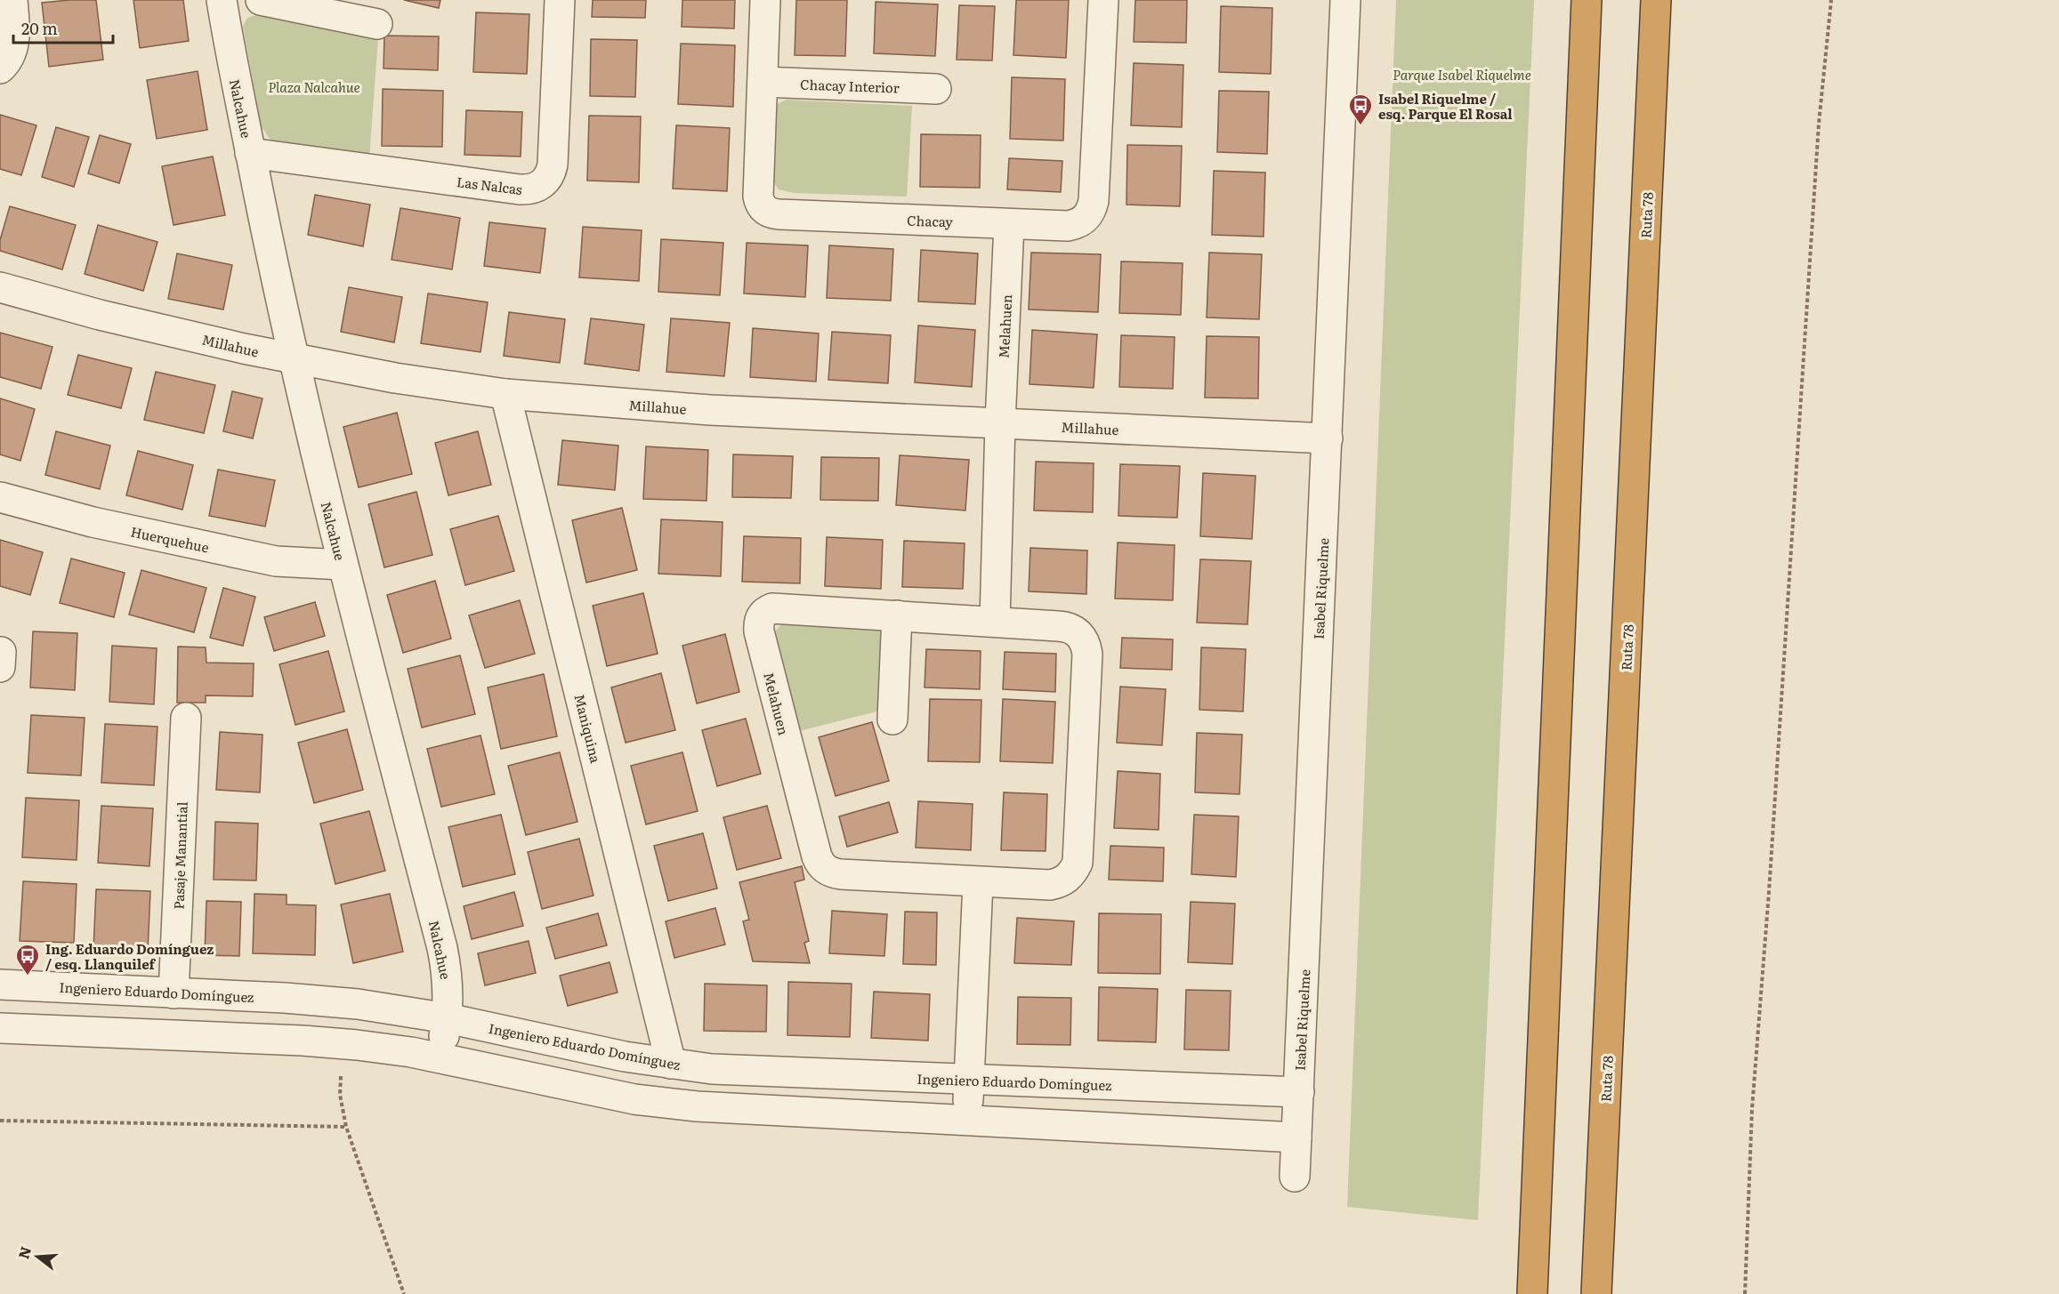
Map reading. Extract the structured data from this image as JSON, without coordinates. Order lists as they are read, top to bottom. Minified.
{"streets":{"highway":["Ruta 78"],"street":["Chacay Interior","Nalcahue","Las Nalcas","Chacay","Melahuen","Millahue","Huerquehue","Isabel Riquelme","Maniquina","Pasaje Manantial","Ingeniero Eduardo Domínguez"]},"crossings":[["Chacay Interior","Chacay"],["Nalcahue","Las Nalcas"],["Nalcahue","Millahue"],["Nalcahue","Huerquehue"],["Nalcahue","Ingeniero Eduardo Domínguez"],["Chacay","Melahuen"],["Melahuen","Millahue"],["Millahue","Isabel Riquelme"],["Millahue","Maniquina"],["Isabel Riquelme","Ingeniero Eduardo Domínguez"],["Maniquina","Ingeniero Eduardo Domínguez"],["Pasaje Manantial","Ingeniero Eduardo Domínguez"]],"parks":["Parque Isabel Riquelme","Plaza Nalcahue"],"places":{"bus stop":["Isabel Riquelme / esq. Parque El Rosal","Ing. Eduardo Domínguez / esq. Llanquilef"]},"scale_bar":"20 m","north":"left"}
